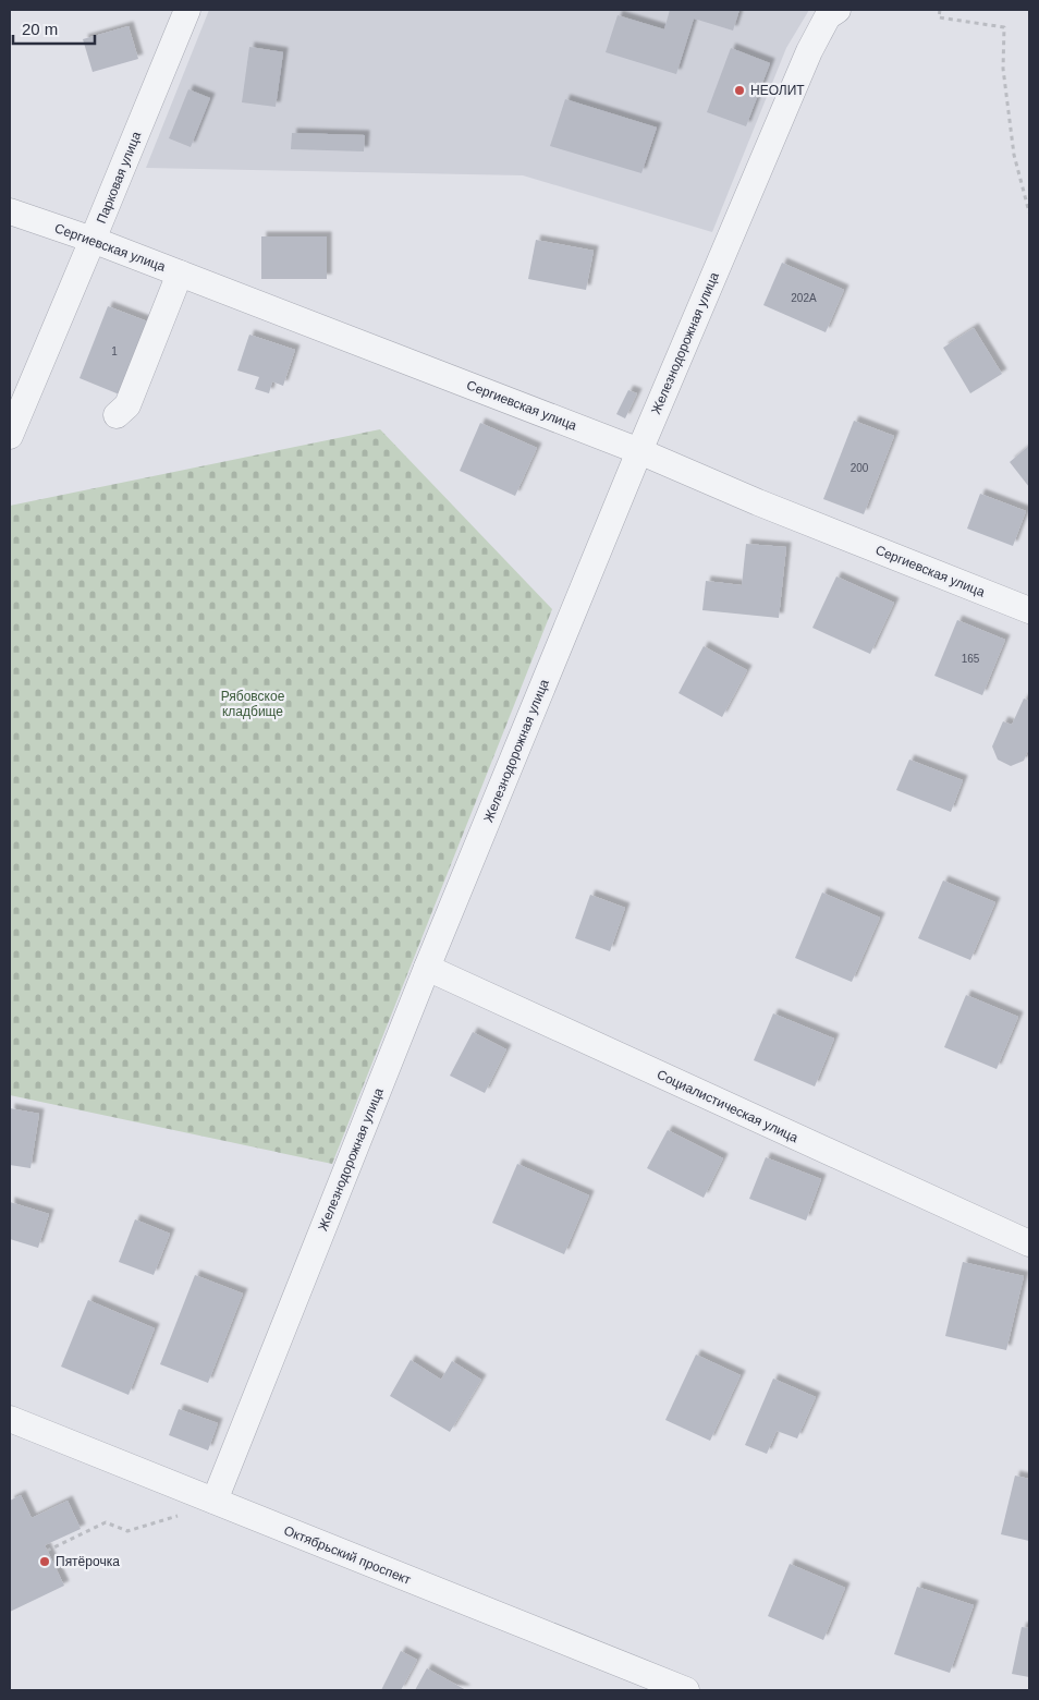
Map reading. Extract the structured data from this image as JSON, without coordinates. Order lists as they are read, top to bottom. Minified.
{"streets":{"street":["Парковая улица","Сергиевская улица","Железнодорожная улица","Социалистическая улица","Октябрьский проспект"]},"crossings":[["Парковая улица","Сергиевская улица"],["Сергиевская улица","Железнодорожная улица"],["Железнодорожная улица","Социалистическая улица"],["Железнодорожная улица","Октябрьский проспект"]],"parks":["Рябовское кладбище"],"places":["НЕОЛИТ","Пятёрочка"],"house_numbers":["202А","1","200","165"],"scale_bar":"20 m"}
